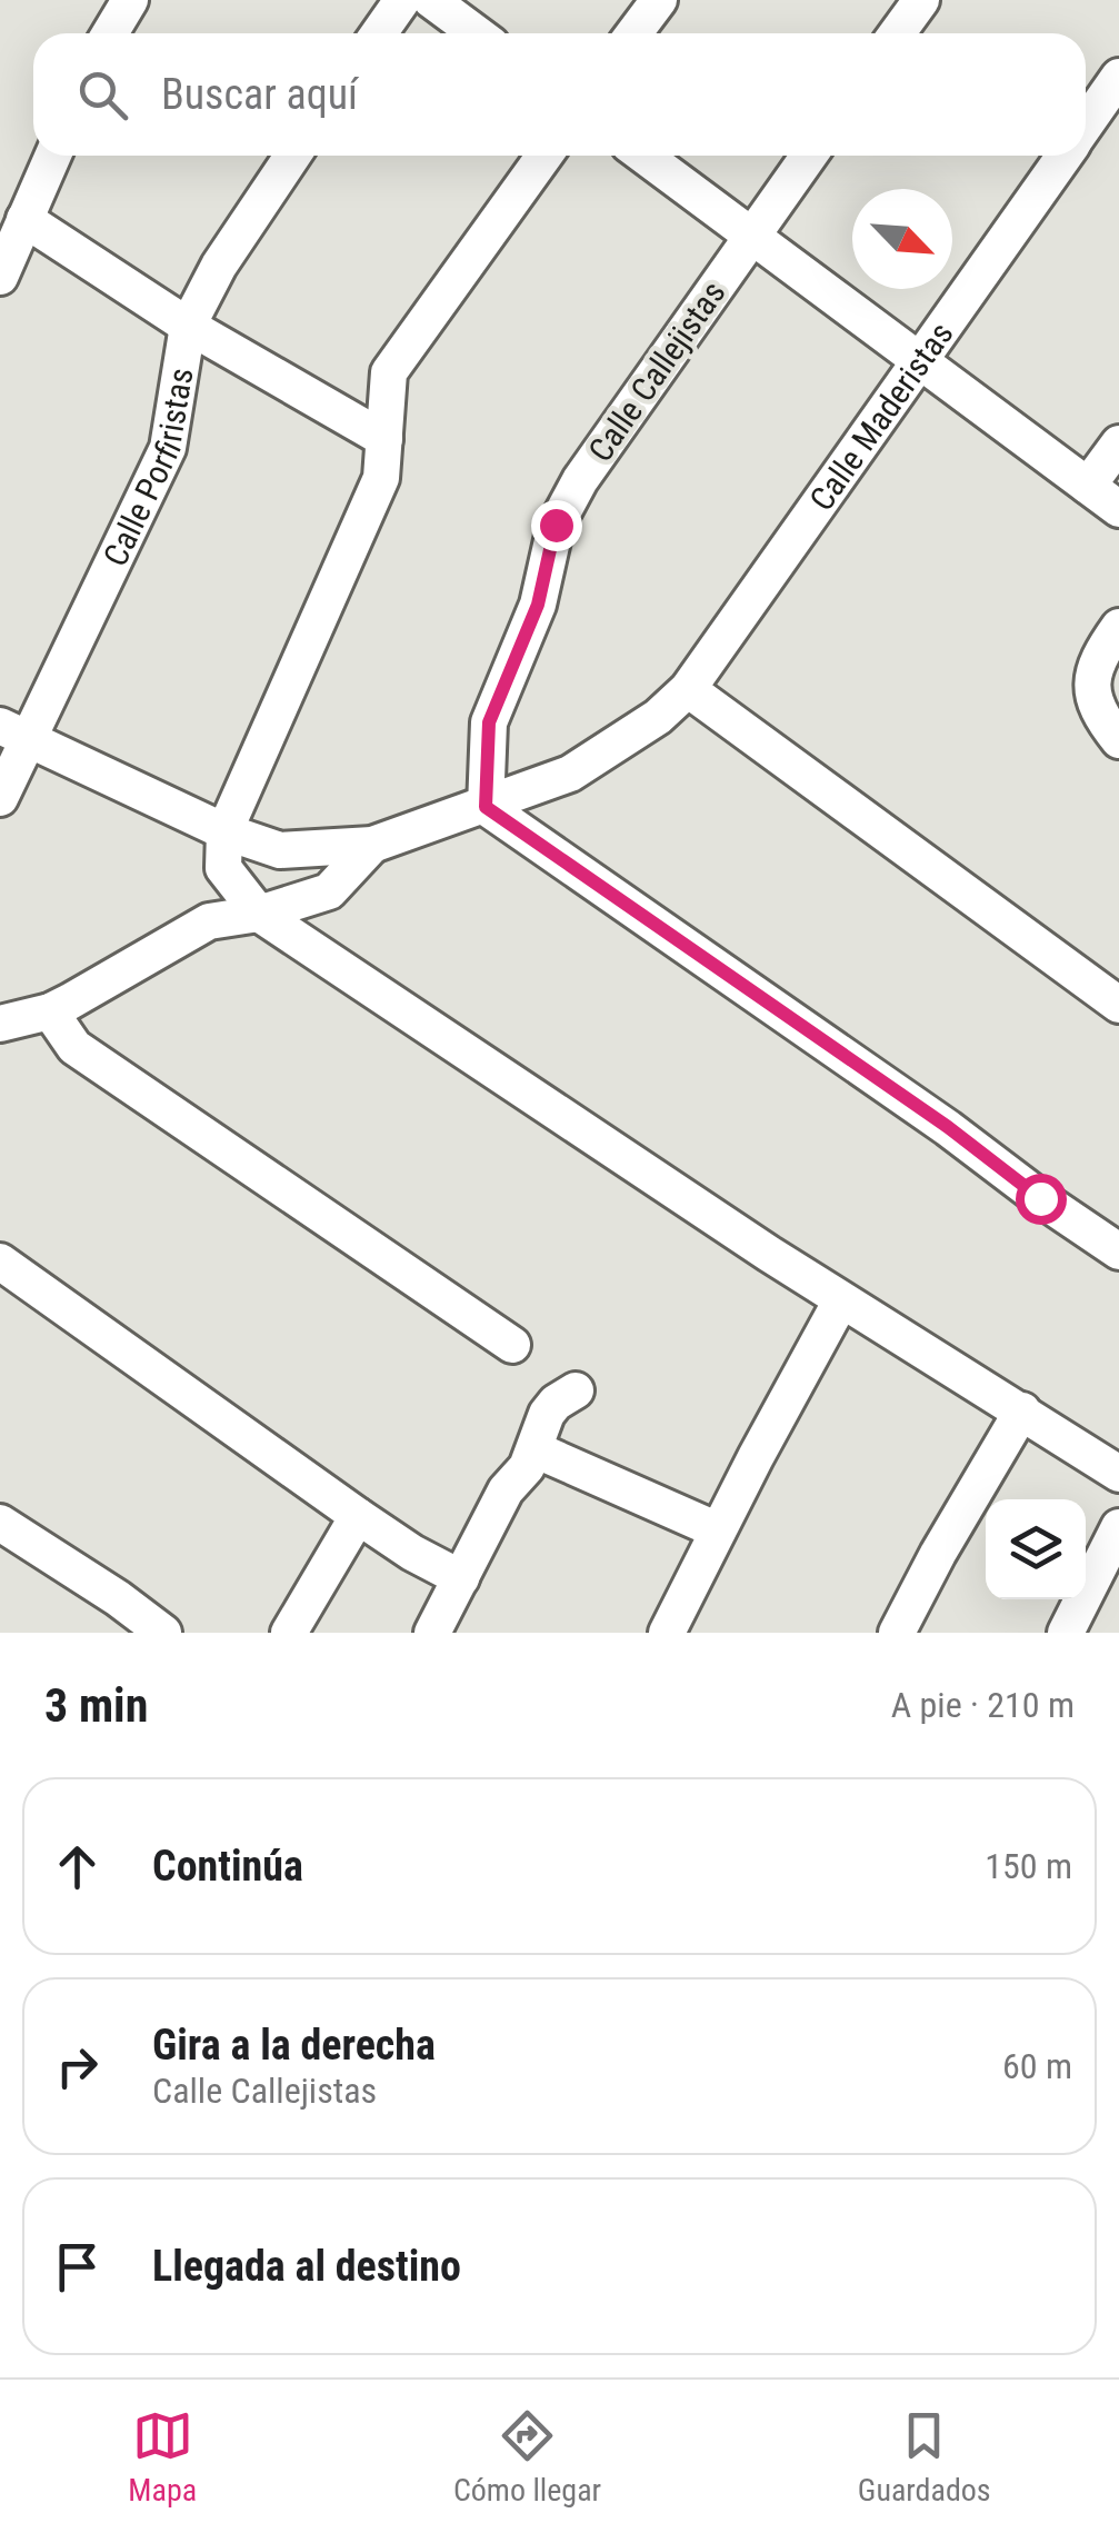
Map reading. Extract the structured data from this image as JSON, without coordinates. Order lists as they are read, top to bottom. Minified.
{"streets":{"street":["Calle Callejistas","Calle Maderistas","Calle Porfiristas"]},"crossings":[["Calle Callejistas","Calle Maderistas"]],"north":"bottom right","page":{"search":"Buscar aquí","heading":["3 min","A pie · 210 m"],"list":[["Continúa","150 m"],["Gira a la derecha","Calle Callejistas","60 m"],"Llegada al destino"],"nav":["Mapa","Cómo llegar","Guardados"]}}
